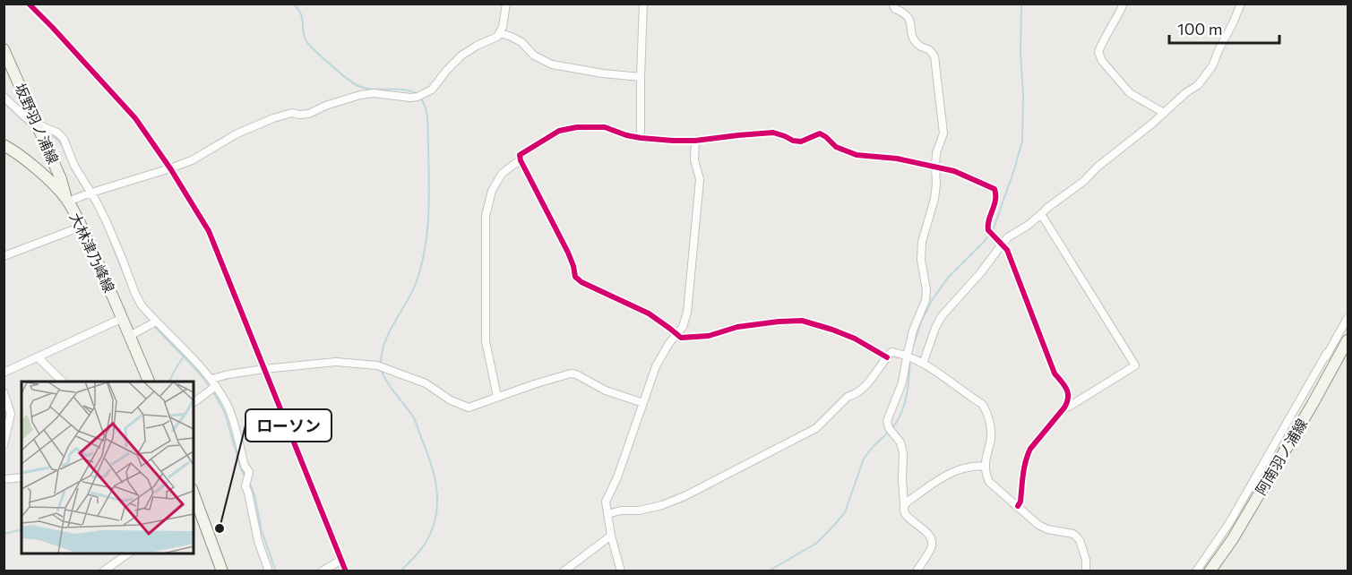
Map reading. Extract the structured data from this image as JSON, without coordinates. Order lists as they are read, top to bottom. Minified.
{"streets":{"main road":["坂野羽ノ浦線","大林津乃峰線","阿南羽ノ浦線"]},"crossings":[["坂野羽ノ浦線","大林津乃峰線"]],"places":["ローソン"],"scale_bar":"100 m"}
